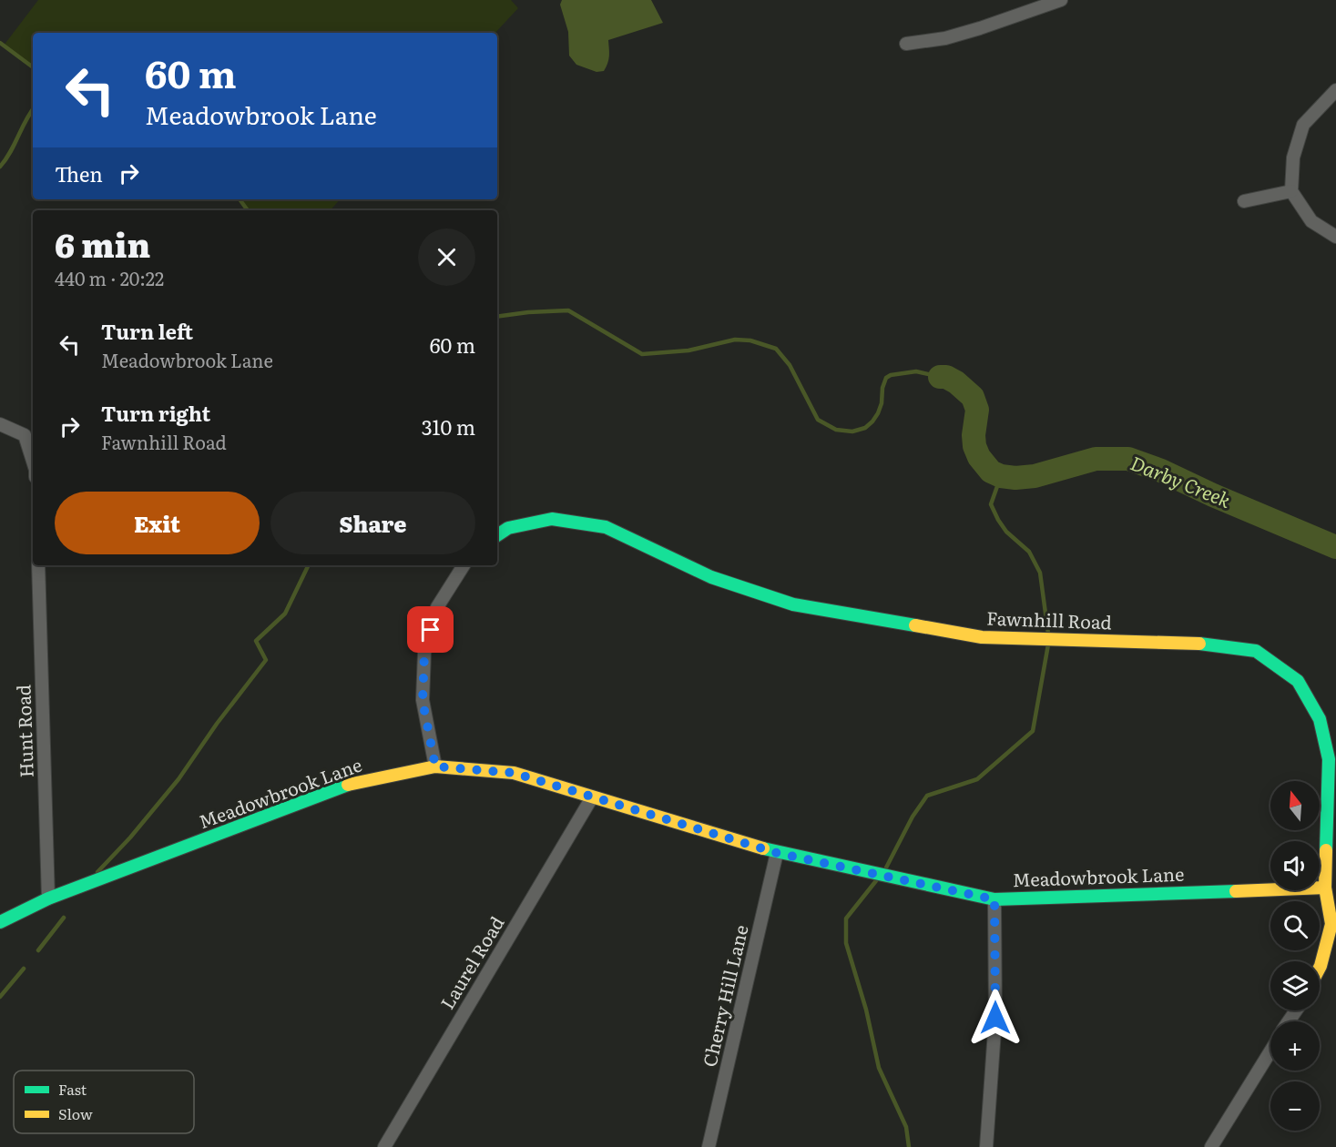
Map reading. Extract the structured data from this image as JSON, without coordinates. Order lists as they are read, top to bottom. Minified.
{"streets":{"street":["Fawnhill Road","Hunt Road","Meadowbrook Lane","Laurel Road","Cherry Hill Lane"]},"crossings":[["Fawnhill Road","Meadowbrook Lane"],["Hunt Road","Meadowbrook Lane"],["Meadowbrook Lane","Laurel Road"],["Meadowbrook Lane","Cherry Hill Lane"]],"water":["Darby Creek"],"legend":["Fast","Slow"],"north":"top","page":{"turn":["60 m","Meadowbrook Lane"],"then":"Then","heading":["6 min","440 m · 20:22"],"list":[{"name":"Turn left","note":"Meadowbrook Lane","value":"60 m"},{"name":"Turn right","note":"Fawnhill Road","value":"310 m"}],"buttons":["Exit","Share"],"map_buttons":["+","−"]}}
